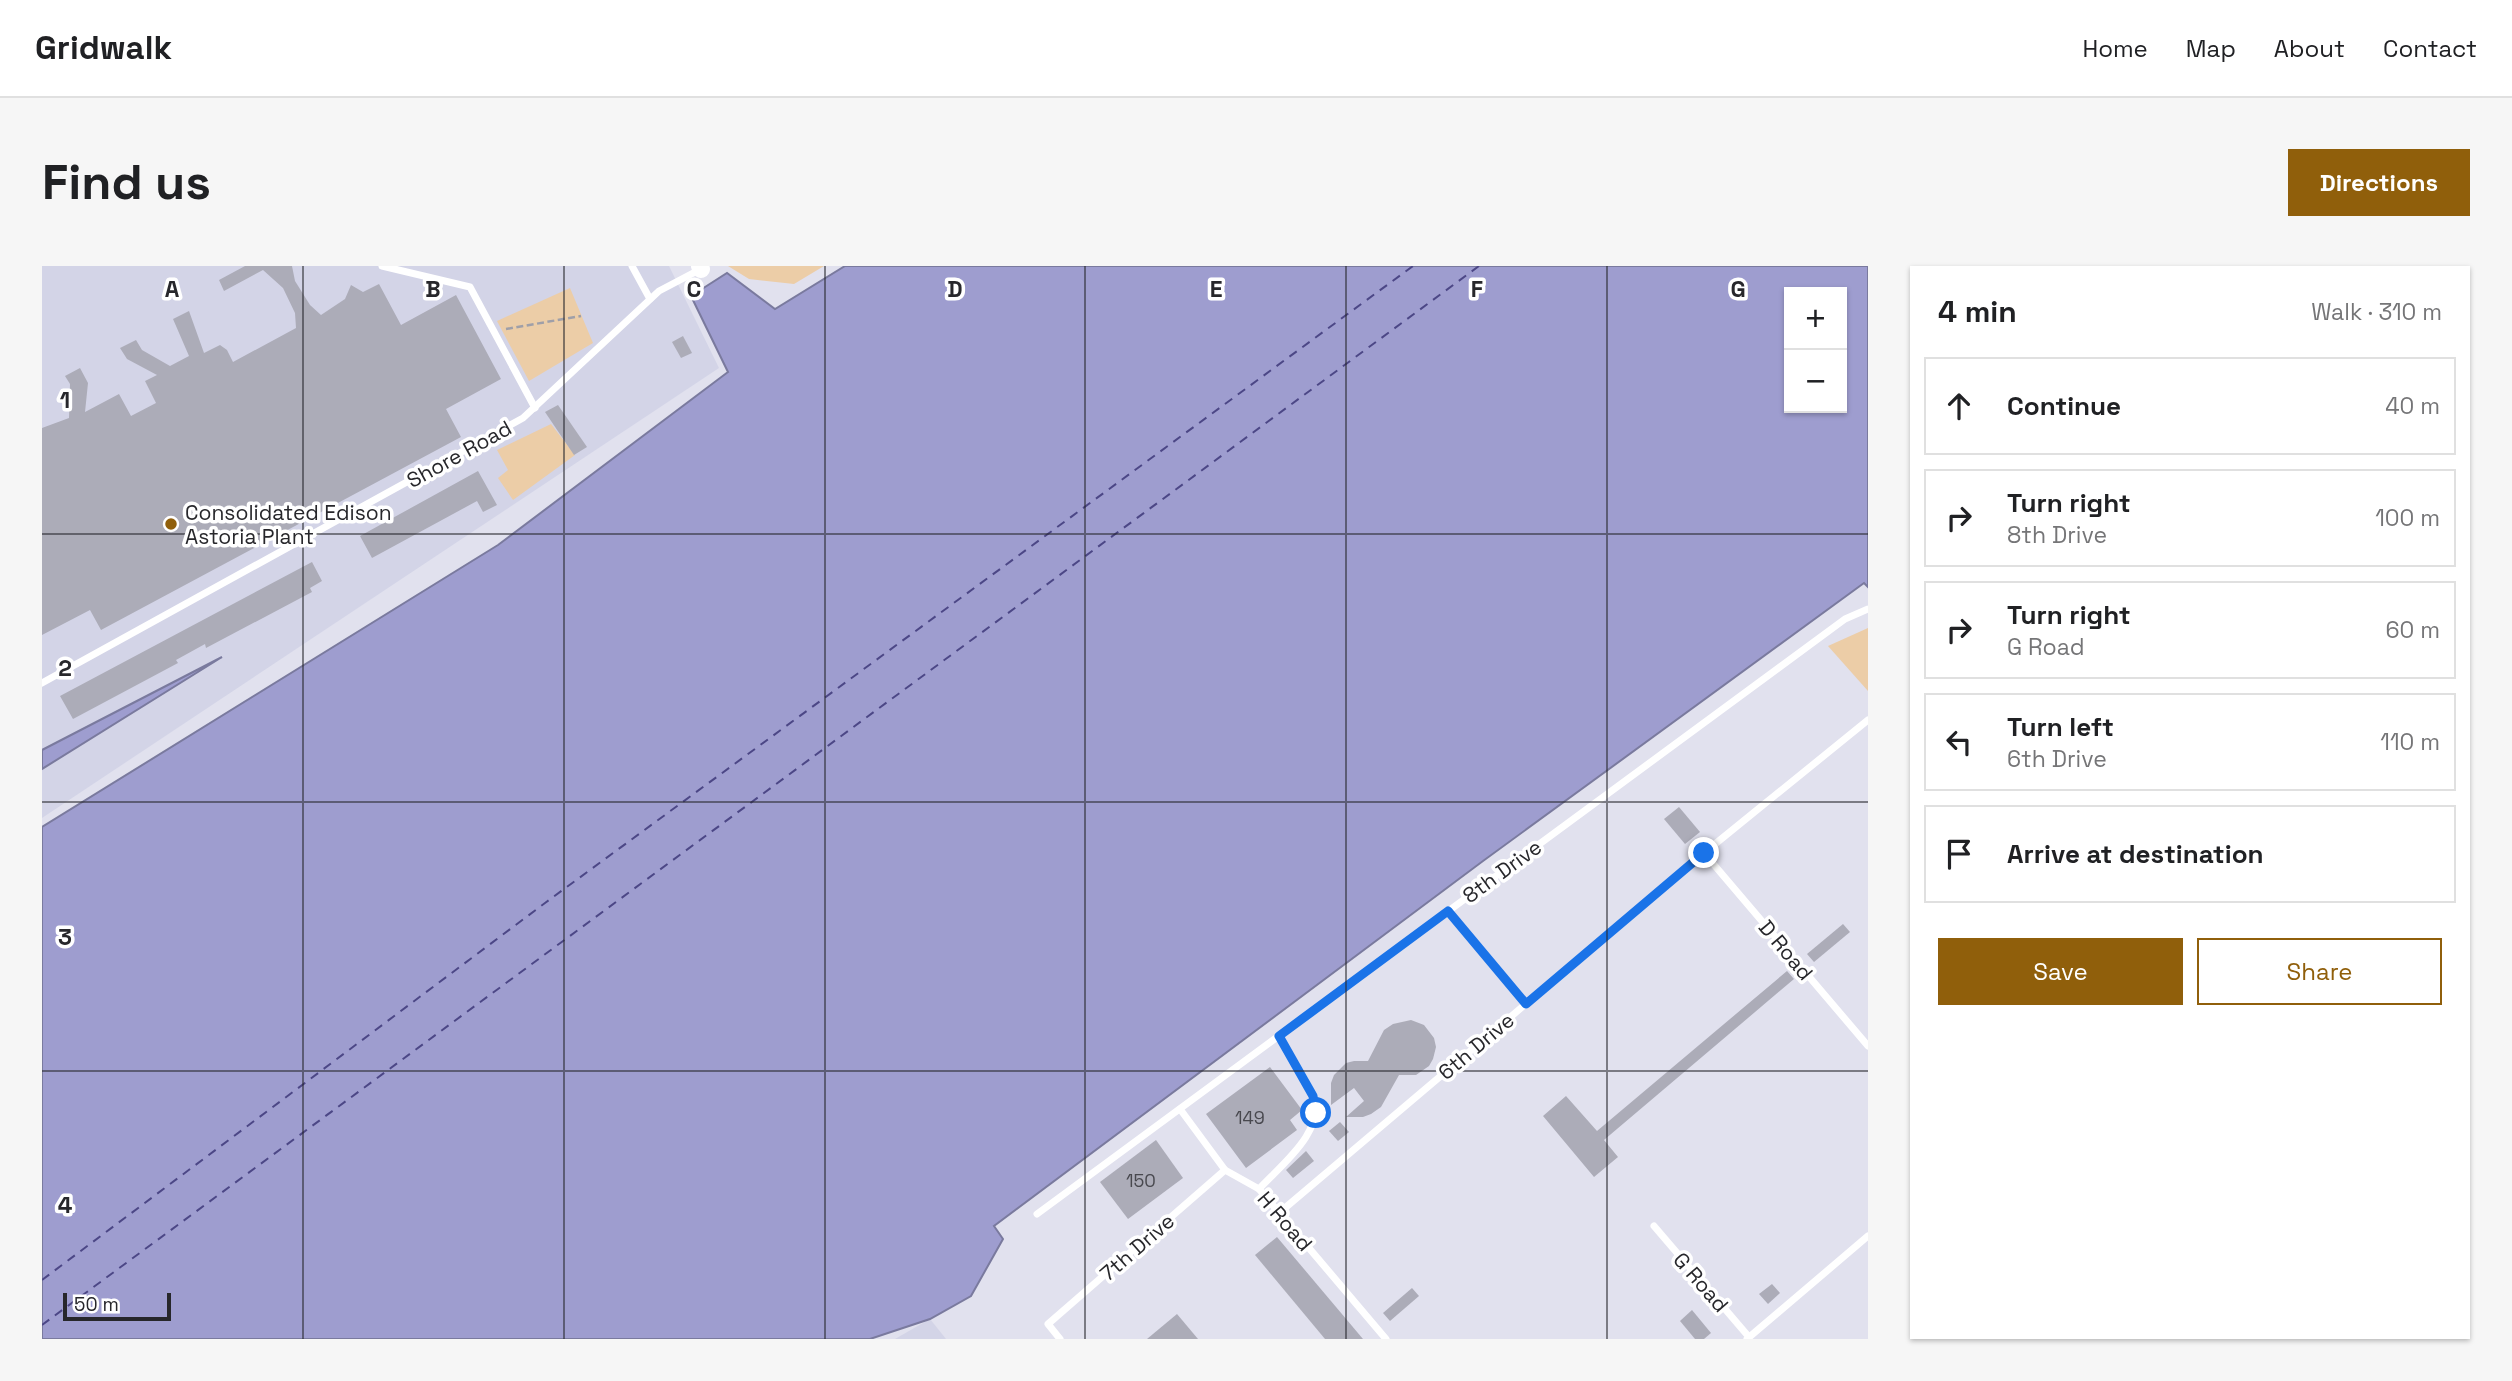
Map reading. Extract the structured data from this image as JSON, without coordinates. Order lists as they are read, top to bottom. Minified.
{"streets":{"lane":["Shore Road","8th Drive","D Road","6th Drive","H Road","7th Drive","G Road"]},"crossings":[["8th Drive","H Road"],["D Road","6th Drive"],["6th Drive","H Road"],["H Road","7th Drive"]],"places":["Consolidated Edison Astoria Plant"],"house_numbers":["149","150"],"scale_bar":"50 m","page":{"header":"Gridwalk","nav":["Home","Map","About","Contact"],"buttons":["Directions",["Save","Share"]],"title":"Find us","heading":["4 min","Walk · 310 m"],"map_buttons":["+","−"],"list":[["Continue","40 m"],["Turn right","8th Drive","100 m"],["Turn right","G Road","60 m"],["Turn left","6th Drive","110 m"],"Arrive at destination"],"scale":"50 m"},"grid":{"columns":["A","B","C","D","E","F","G"],"rows":["1","2","3","4"]}}
